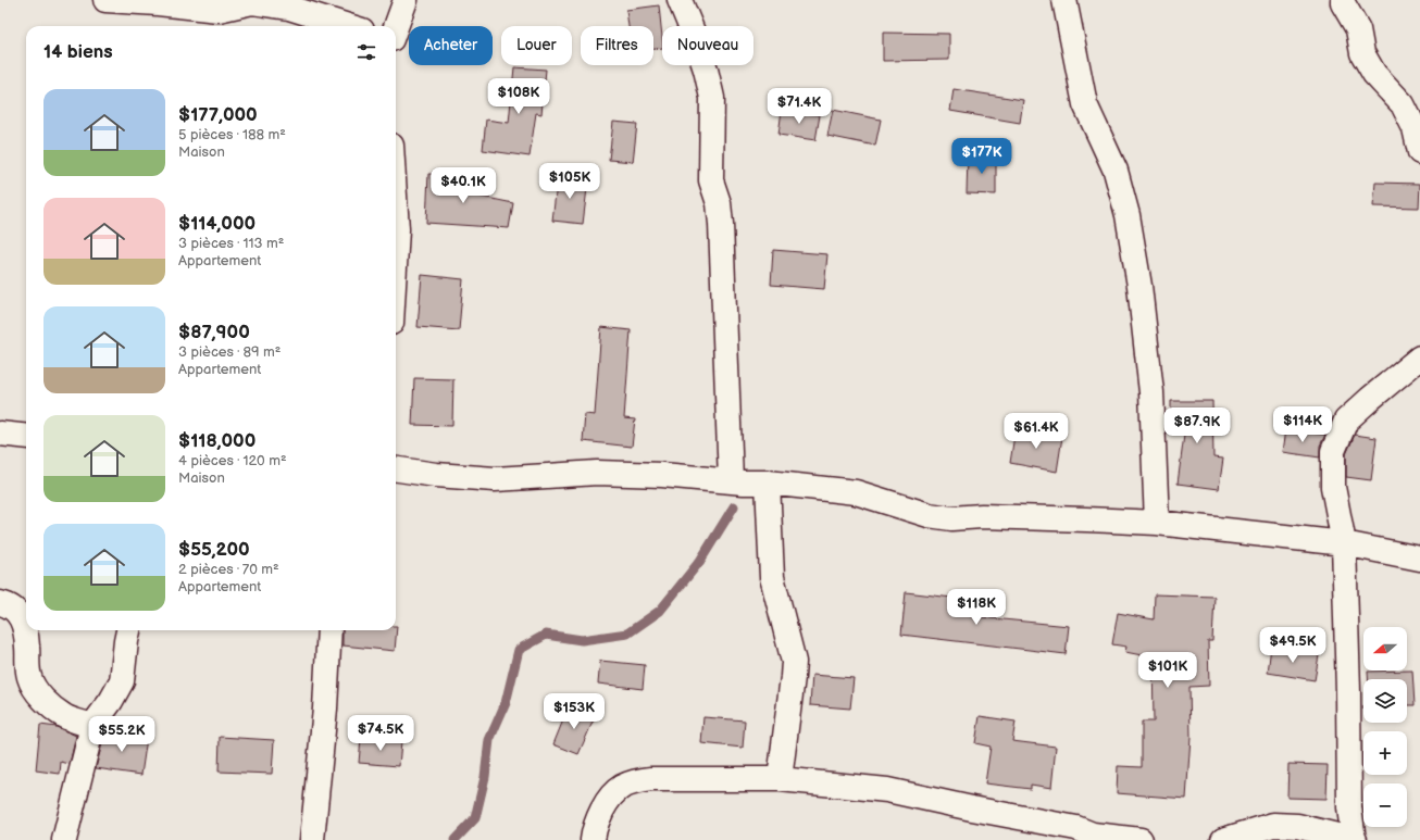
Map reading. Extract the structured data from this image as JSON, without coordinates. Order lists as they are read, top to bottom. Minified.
{"north":"left","page":{"chip":["Acheter","Louer","Filtres","Nouveau"],"heading":"14 biens","price":["$108K","$71.4K","$177K","$105K","$40.1K","$114K","$87.9K","$61.4K","$118K","$49.5K","$101K","$153K","$74.5K","$55.2K"],"list":[{"name":"$177,000","note":"5 pièces · 188 m² · Maison"},{"name":"$114,000","note":"3 pièces · 113 m² · Appartement"},{"name":"$87,900","note":"3 pièces · 89 m² · Appartement"},{"name":"$118,000","note":"4 pièces · 120 m² · Maison"},{"name":"$55,200","note":"2 pièces · 70 m² · Appartement"}],"map_buttons":["+","−"]}}
